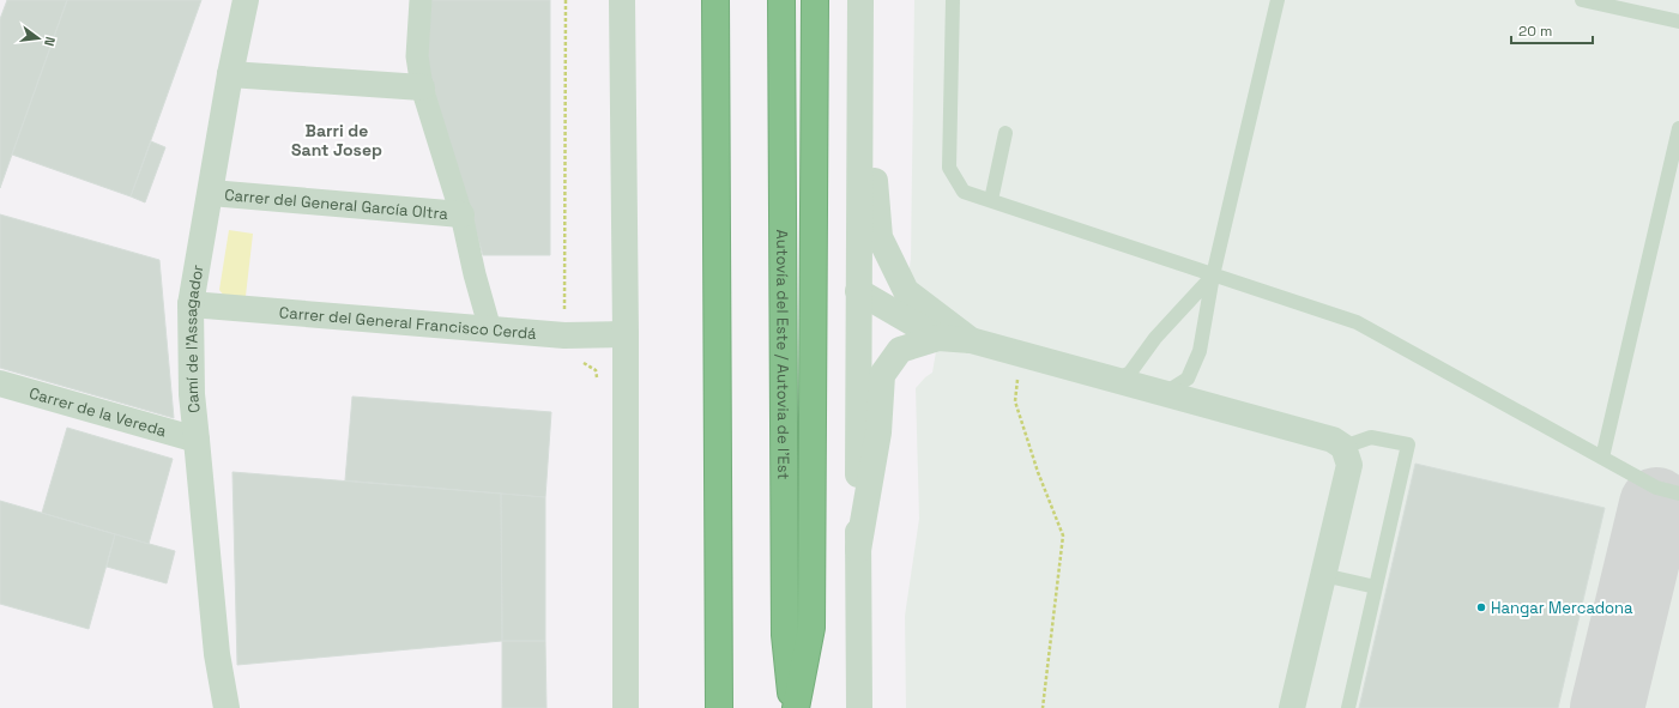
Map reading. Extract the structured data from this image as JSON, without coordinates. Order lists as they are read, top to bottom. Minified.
{"streets":{"highway":["Autovía del Este / Autovia de l'Est"],"street":["Carrer del General García Oltra","Carrer del General Francisco Cerdá","Camí de l'Assagador","Carrer de la Vereda"]},"crossings":[["Carrer del General García Oltra","Camí de l'Assagador"],["Carrer del General Francisco Cerdá","Camí de l'Assagador"],["Camí de l'Assagador","Carrer de la Vereda"]],"districts":["Barri de Sant Josep"],"places":["Hangar Mercadona"],"scale_bar":"20 m","north":"right"}
